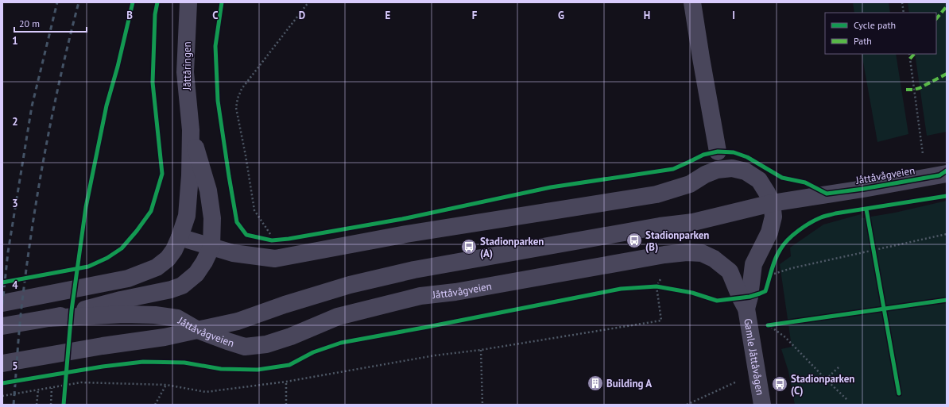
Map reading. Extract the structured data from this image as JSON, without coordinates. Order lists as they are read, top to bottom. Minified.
{"streets":{"street":["Jåttåringen","Jåttåvågveien","Gamle Jåttåvågen"]},"crossings":[["Jåttåringen","Jåttåvågveien"],["Jåttåvågveien","Gamle Jåttåvågen"]],"places":{"bus stop":["Stadionparken (B)","Stadionparken (A)","Stadionparken (C)"],"building":["Building A"]},"legend":["Cycle path","Path"],"scale_bar":"20 m","grid":{"columns":["B","C","D","E","F","G","H","I"],"rows":["1","2","3","4","5"]}}
